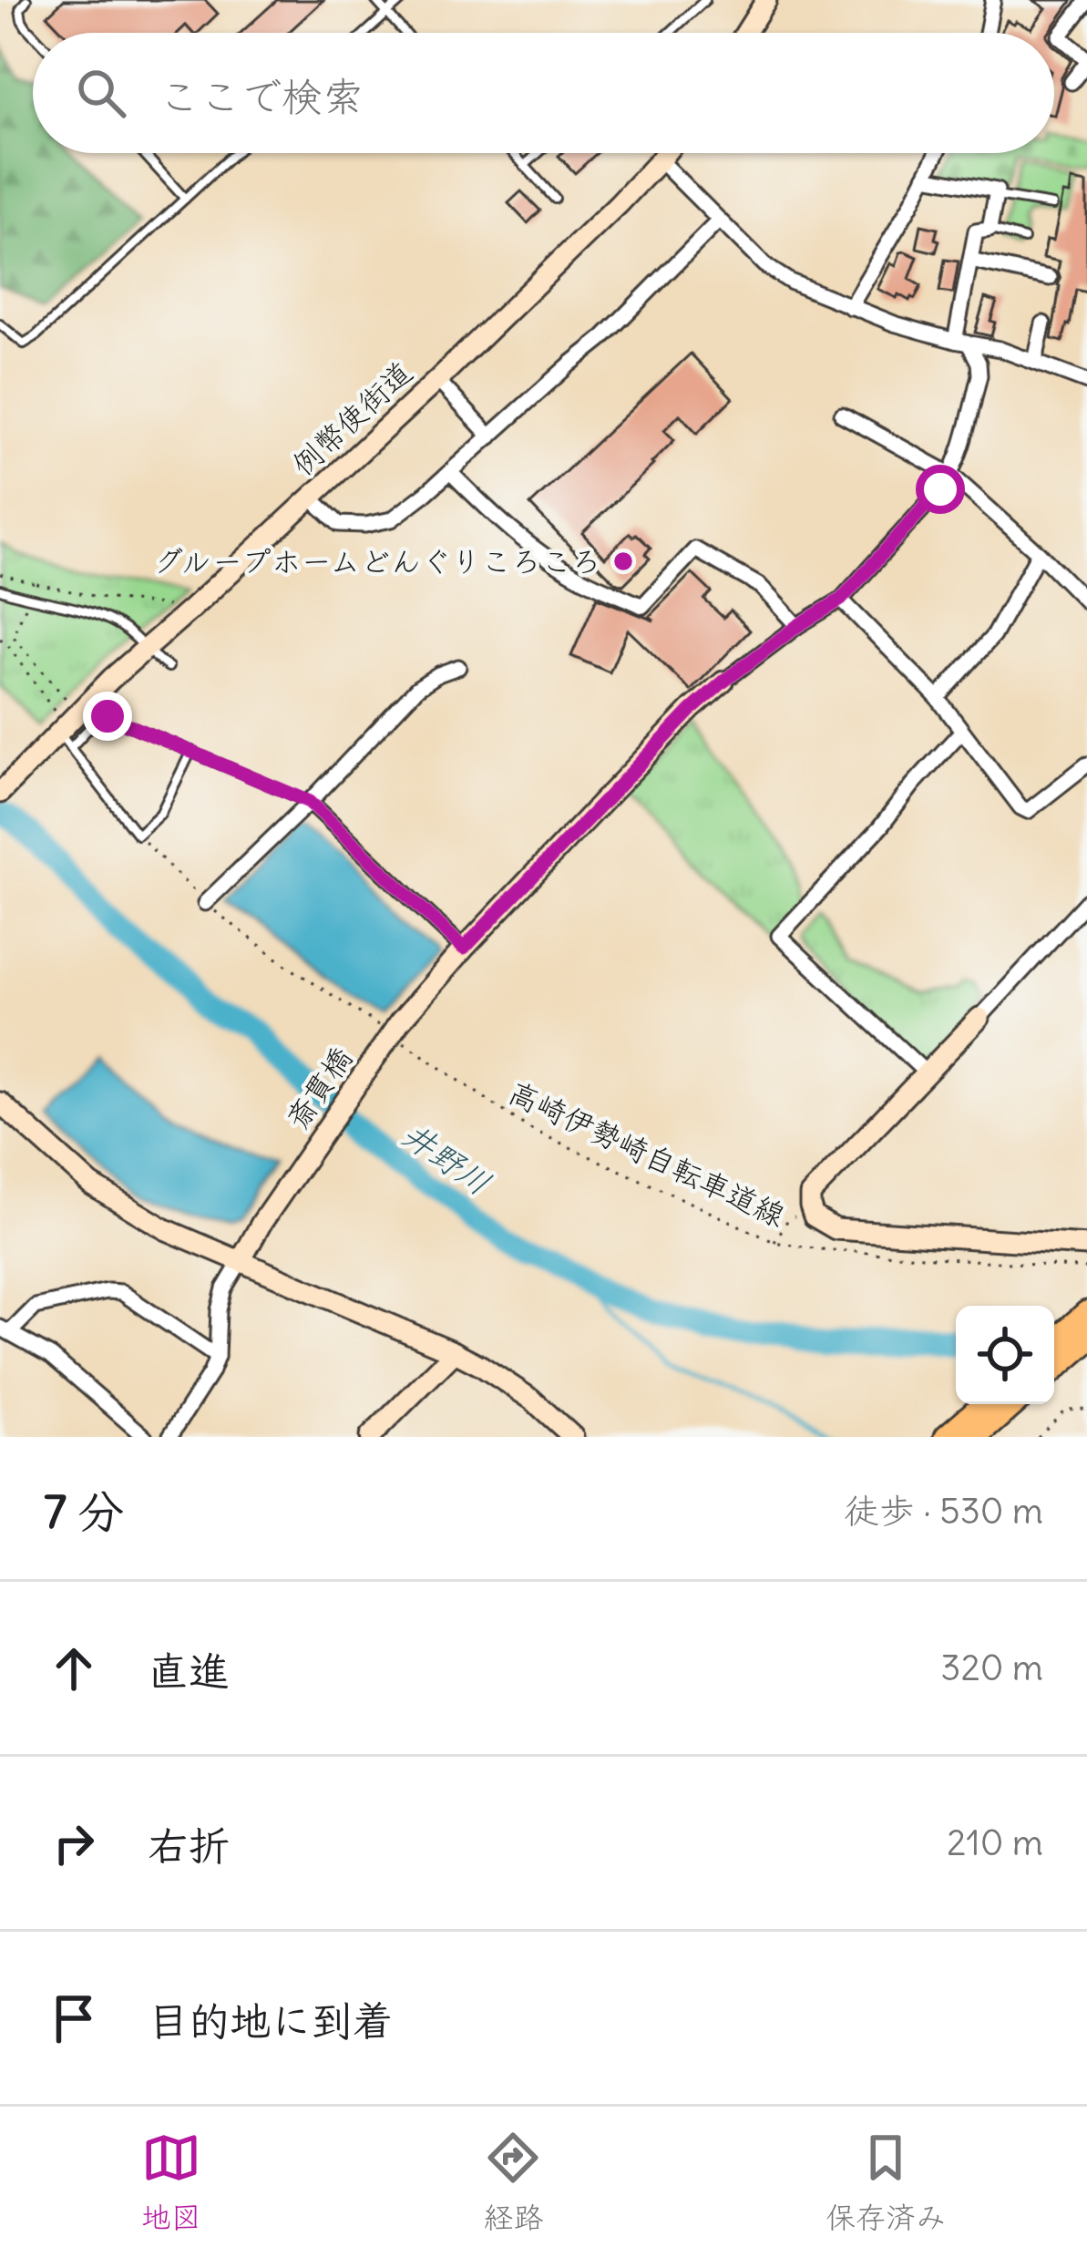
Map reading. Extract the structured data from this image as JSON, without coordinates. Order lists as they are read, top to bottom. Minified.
{"streets":{"street":["例幣使街道","斎貫橋"],"path":["高崎伊勢崎自転車道線"]},"crossings":[["斎貫橋","高崎伊勢崎自転車道線"]],"water":["井野川"],"places":["グループホームどんぐりころころ"],"page":{"search":"ここで検索","heading":["7 分","徒歩 · 530 m"],"list":[["直進","320 m"],["右折","210 m"],"目的地に到着"],"nav":["地図","経路","保存済み"]}}
